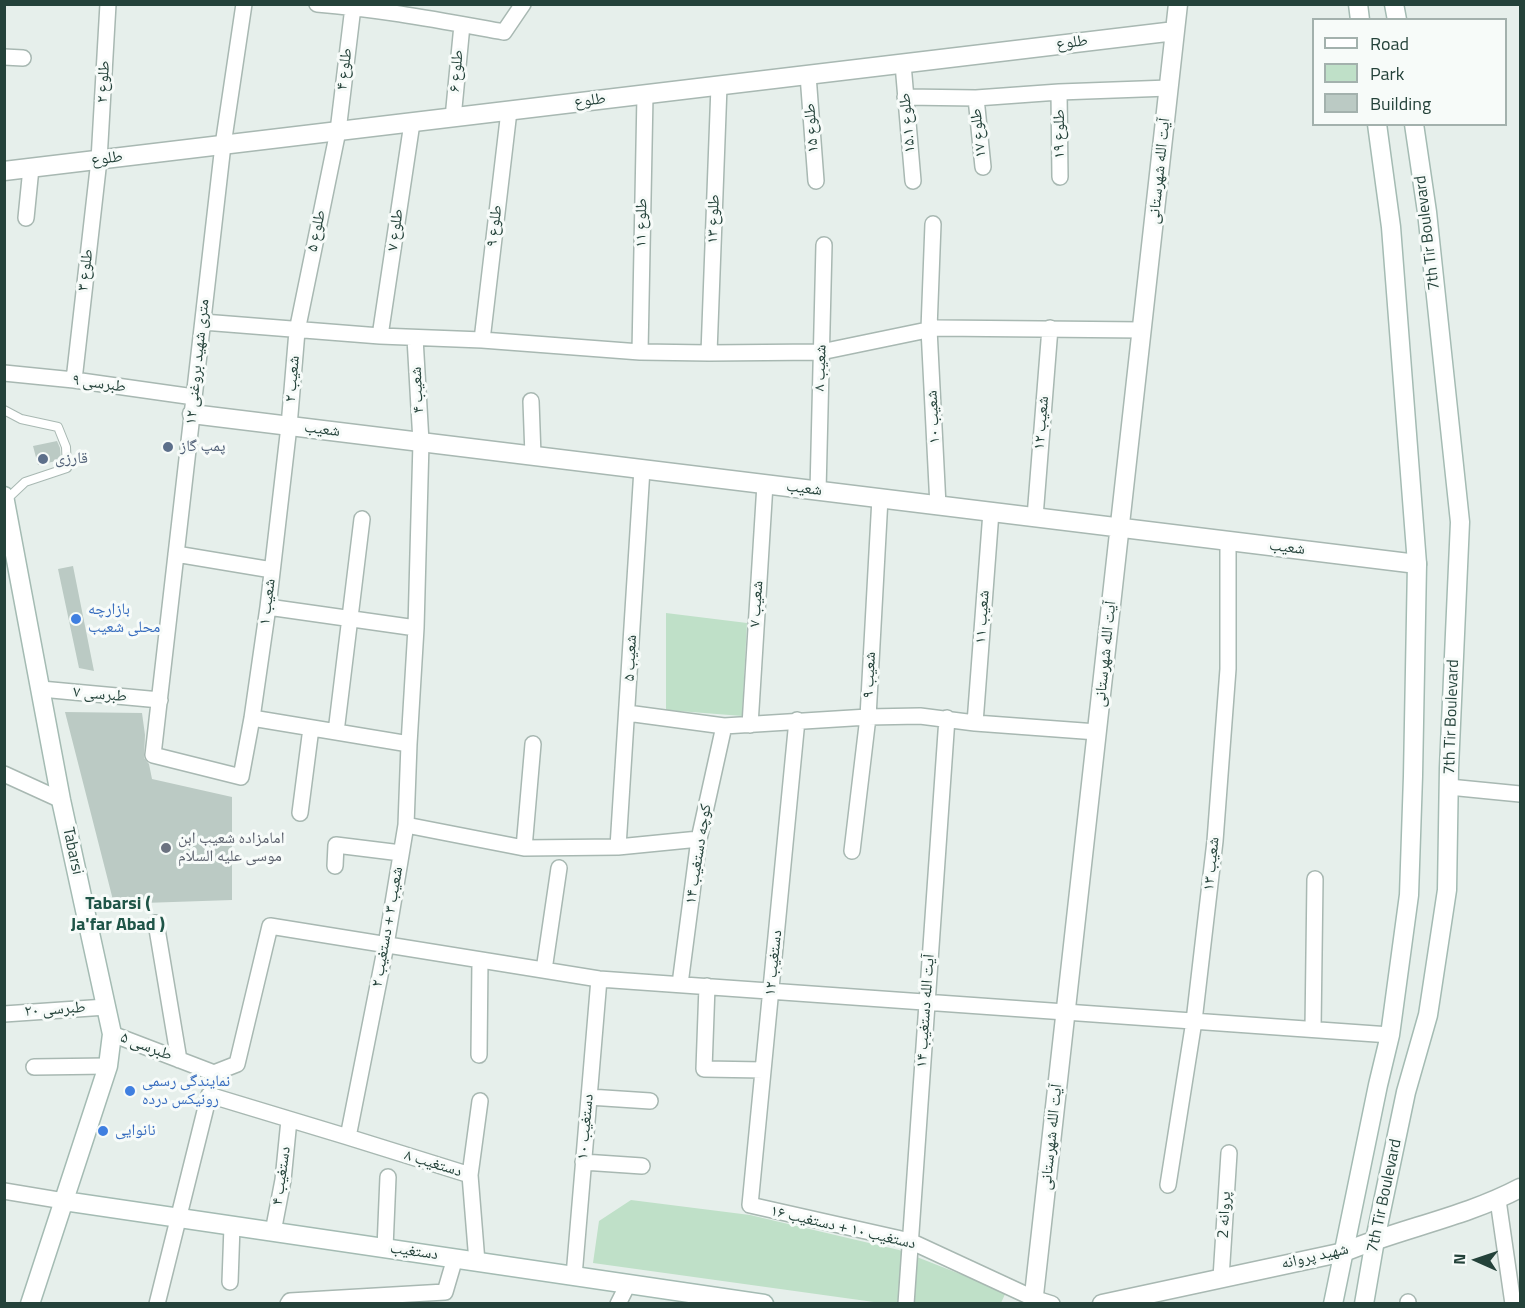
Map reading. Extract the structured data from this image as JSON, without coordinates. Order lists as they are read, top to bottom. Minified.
{"streets":{"street":["طلوع","طلوع ۴","طلوع ۶","طلوع ۲","طلوع ۱۵.۱","طلوع ۱۵","طلوع ۱۷","طلوع ۱۹","آیت الله شهرستانی","طلوع ۱۳","طلوع ۱۱","طلوع ۹","طلوع ۷","طلوع ۵","7th Tir Boulevard","طلوع ۳","۱۲ متری شهید بروغنی","شعیب ۸","شعیب ۲","طبرسی ۹","شعیب ۴","شعیب ۱۰","شعیب ۱۲","شعیب","شعیب ۱","شعیب ۷","شعیب ۱۱","شعیب ۵","شعیب ۹","طبرسی ۷","Tabarsi","کوچه دستغیب ۱۴","شعیب ۱۳","شعیب ۳ + دستغیب ۲","دستغیب ۱۲","طبرسی ۲۰","آیت الله دستغیب ۱۴","طبرسی ۵","دستغیب ۱۰","دستغیب ۸","دستغیب ۴","پروانه 2","دستغیب ۱۰ + دستغیب ۱۶","دستغیب","شهید پروانه"]},"crossings":[["طلوع","طلوع ۴"],["طلوع","طلوع ۶"],["طلوع","طلوع ۲"],["طلوع","طلوع ۱۵.۱"],["طلوع","طلوع ۱۵"],["طلوع","آیت الله شهرستانی"],["طلوع","طلوع ۱۳"],["طلوع","طلوع ۱۱"],["طلوع","طلوع ۹"],["طلوع","طلوع ۷"],["طلوع","طلوع ۵"],["طلوع","طلوع ۳"],["طلوع","۱۲ متری شهید بروغنی"],["طلوع ۴","طلوع ۵"],["طلوع ۲","طلوع ۳"],["آیت الله شهرستانی","شعیب"],["آیت الله شهرستانی","دستغیب ۱۰ + دستغیب ۱۶"],["طلوع ۵","شعیب ۲"],["7th Tir Boulevard","شعیب"],["7th Tir Boulevard","شهید پروانه"],["طلوع ۳","طبرسی ۹"],["۱۲ متری شهید بروغنی","طبرسی ۹"],["۱۲ متری شهید بروغنی","شعیب"],["۱۲ متری شهید بروغنی","شعیب ۱"],["۱۲ متری شهید بروغنی","طبرسی ۷"],["شعیب ۸","شعیب"],["شعیب ۲","شعیب"],["شعیب ۲","شعیب ۱"],["طبرسی ۹","شعیب"],["شعیب ۴","شعیب"],["شعیب ۴","شعیب ۳ + دستغیب ۲"],["شعیب ۱۰","شعیب"],["شعیب ۱۲","شعیب"],["شعیب","شعیب ۱"],["شعیب","شعیب ۷"],["شعیب","شعیب ۱۱"],["شعیب","شعیب ۵"],["شعیب","شعیب ۹"],["شعیب","شعیب ۱۳"],["شعیب","شعیب ۳ + دستغیب ۲"],["طبرسی ۷","Tabarsi"],["Tabarsi","طبرسی ۲۰"],["Tabarsi","طبرسی ۵"],["Tabarsi","دستغیب"],["شعیب ۳ + دستغیب ۲","دستغیب ۸"],["دستغیب ۱۲","دستغیب ۱۰ + دستغیب ۱۶"],["آیت الله دستغیب ۱۴","دستغیب ۱۰ + دستغیب ۱۶"],["دستغیب ۱۰","دستغیب"],["دستغیب ۸","دستغیب"],["دستغیب ۴","دستغیب"],["پروانه 2","شهید پروانه"]],"districts":["Tabarsi ( Ja'far Abad )"],"places":["پمپ گاز","قارزی","بازارچه محلی شعیب","امامزاده شعیب ابن موسی علیه السلام","نمایندگی رسمی رونیکس درده","نانوایی"],"legend":["Road","Park","Building"],"north":"left"}
